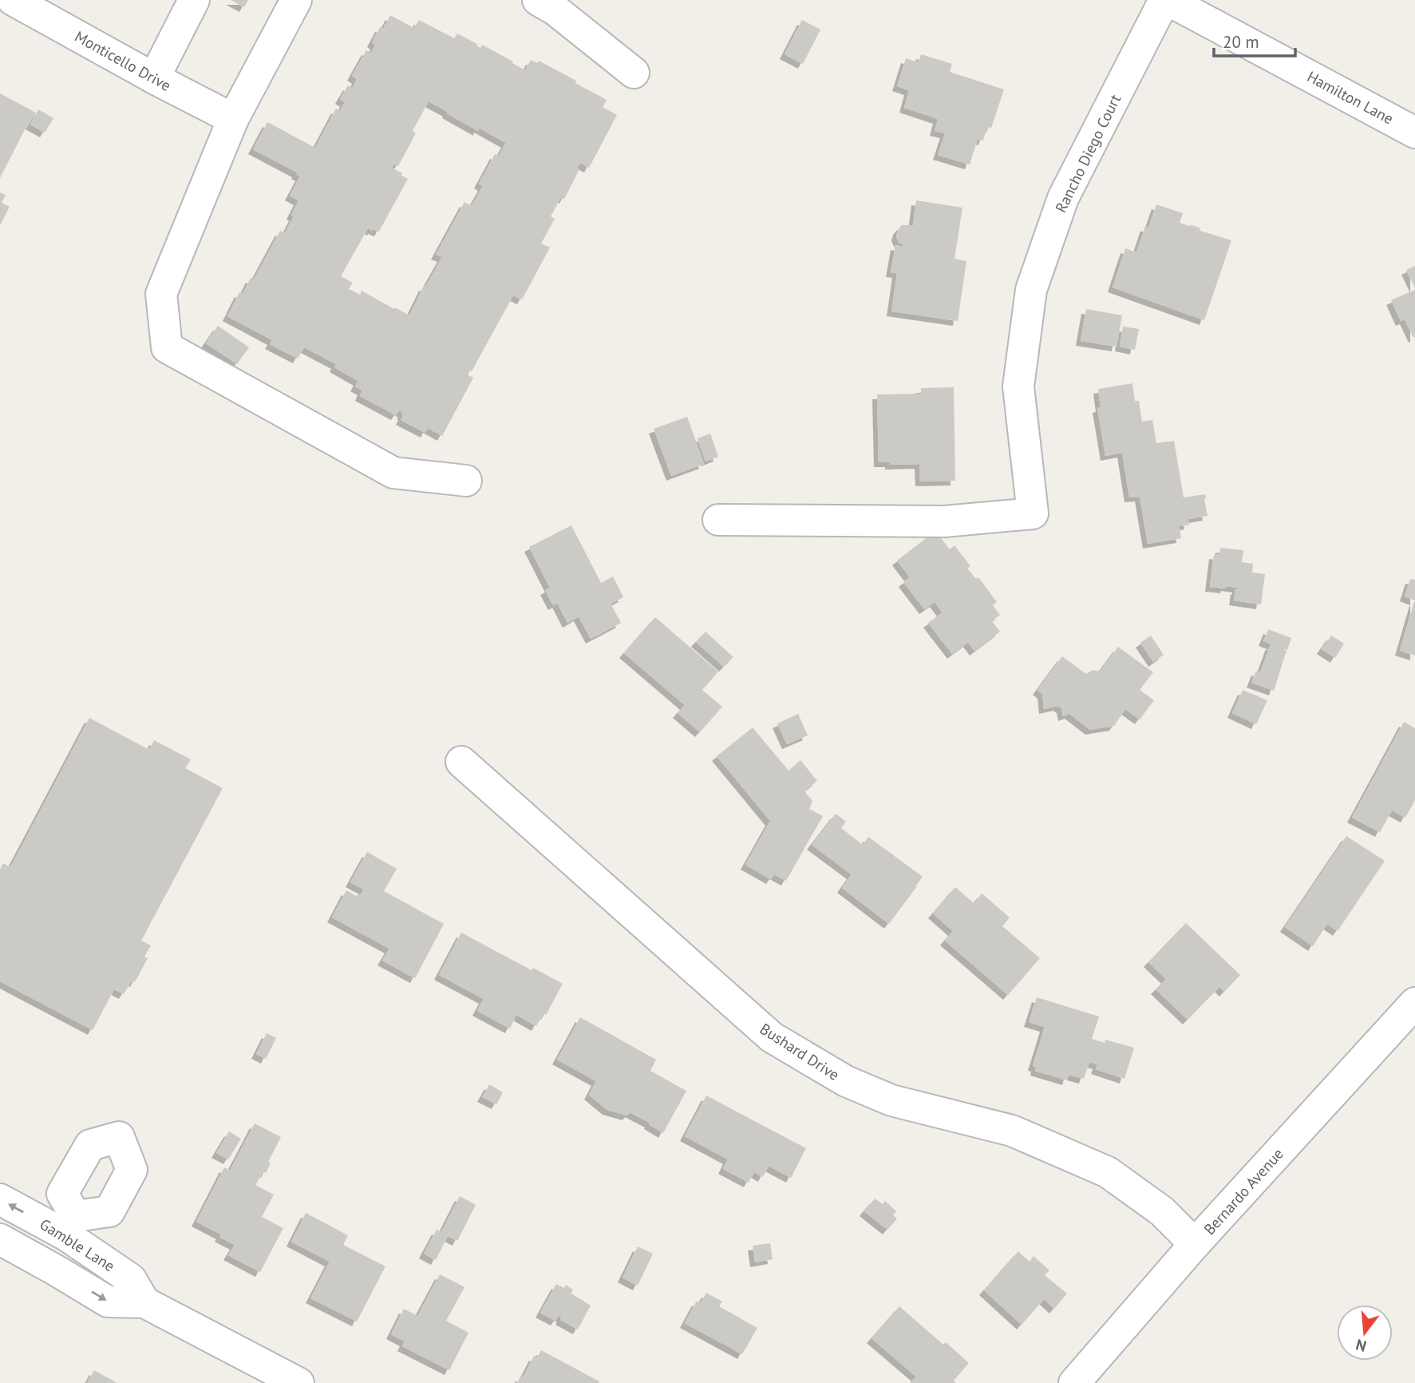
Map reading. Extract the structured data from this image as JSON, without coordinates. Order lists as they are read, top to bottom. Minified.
{"streets":{"street":["Monticello Drive","Hamilton Lane","Rancho Diego Court","Bushard Drive","Bernardo Avenue","Gamble Lane"]},"crossings":[["Hamilton Lane","Rancho Diego Court"],["Bushard Drive","Bernardo Avenue"]],"scale_bar":"20 m","north":"bottom"}
